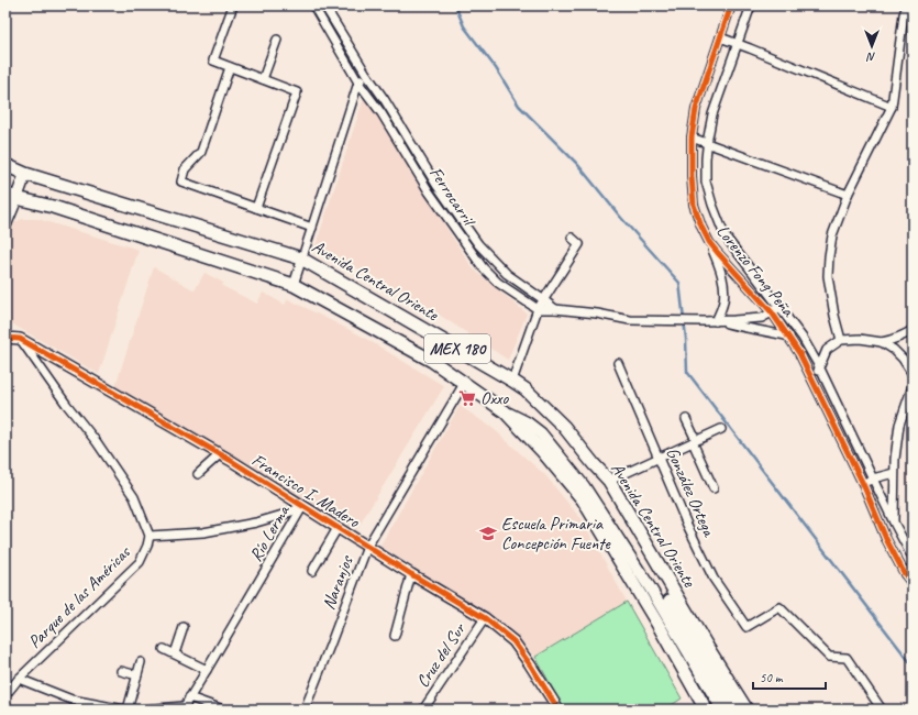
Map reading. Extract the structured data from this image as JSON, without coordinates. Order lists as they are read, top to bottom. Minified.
{"streets":{"main road":["Avenida Central Oriente","MEX 180"],"street":["Ferrocarril","Lorenzo Fong Peña","Francisco I. Madero","González Ortega","Río Lerma","Naranjos","Parque de las Américas","Cruz del Sur"]},"crossings":[["Avenida Central Oriente","MEX 180"],["MEX 180","Naranjos"],["Francisco I. Madero","Río Lerma"],["Francisco I. Madero","Naranjos"],["Francisco I. Madero","Parque de las Américas"],["Francisco I. Madero","Cruz del Sur"],["Río Lerma","Parque de las Américas"]],"places":{"supermarket":["Oxxo"],"school or university":["Escuela Primaria Concepción Fuente"]},"scale_bar":"50 m","north":"bottom"}
